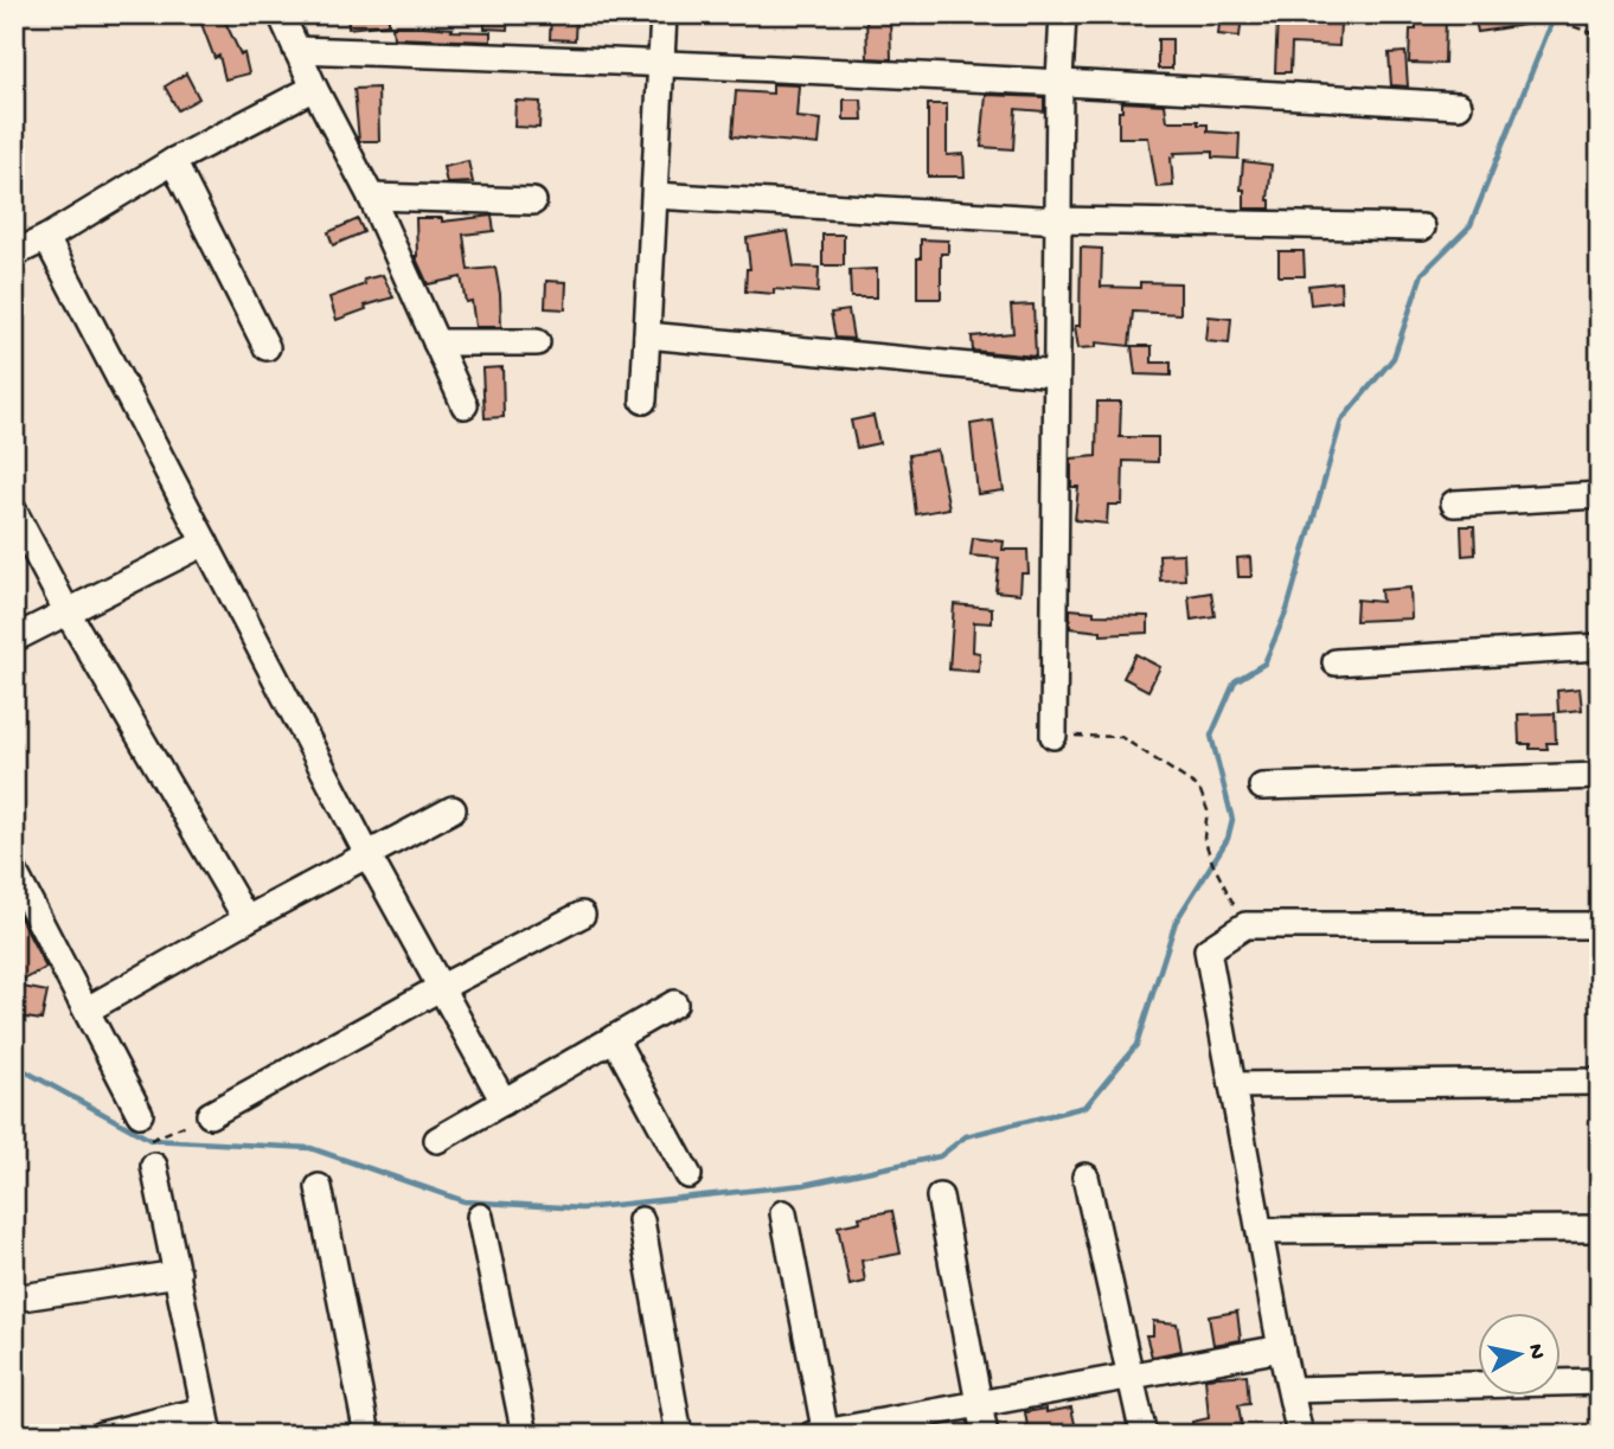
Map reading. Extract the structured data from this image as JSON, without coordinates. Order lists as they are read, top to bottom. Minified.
{"north":"right"}
